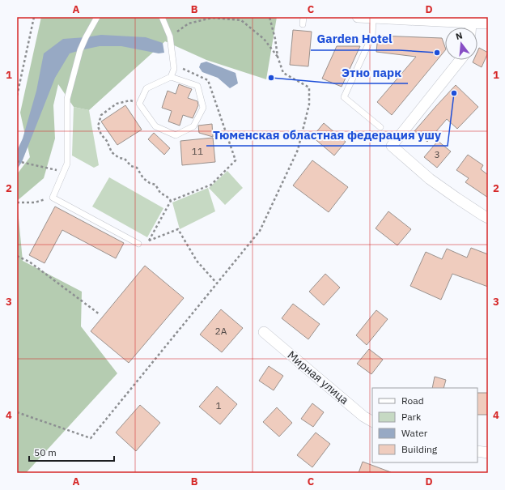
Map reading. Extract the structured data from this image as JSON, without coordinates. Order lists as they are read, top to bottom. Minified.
{"streets":{"street":["Мирная улица"]},"places":["Garden Hotel","Этно парк","Тюменская областная федерация ушу"],"house_numbers":["11","3","2А","1"],"legend":["Road","Park","Water","Building"],"scale_bar":"50 m","north":"top","grid":{"columns":["A","B","C","D"],"rows":["1","2","3","4"]}}
